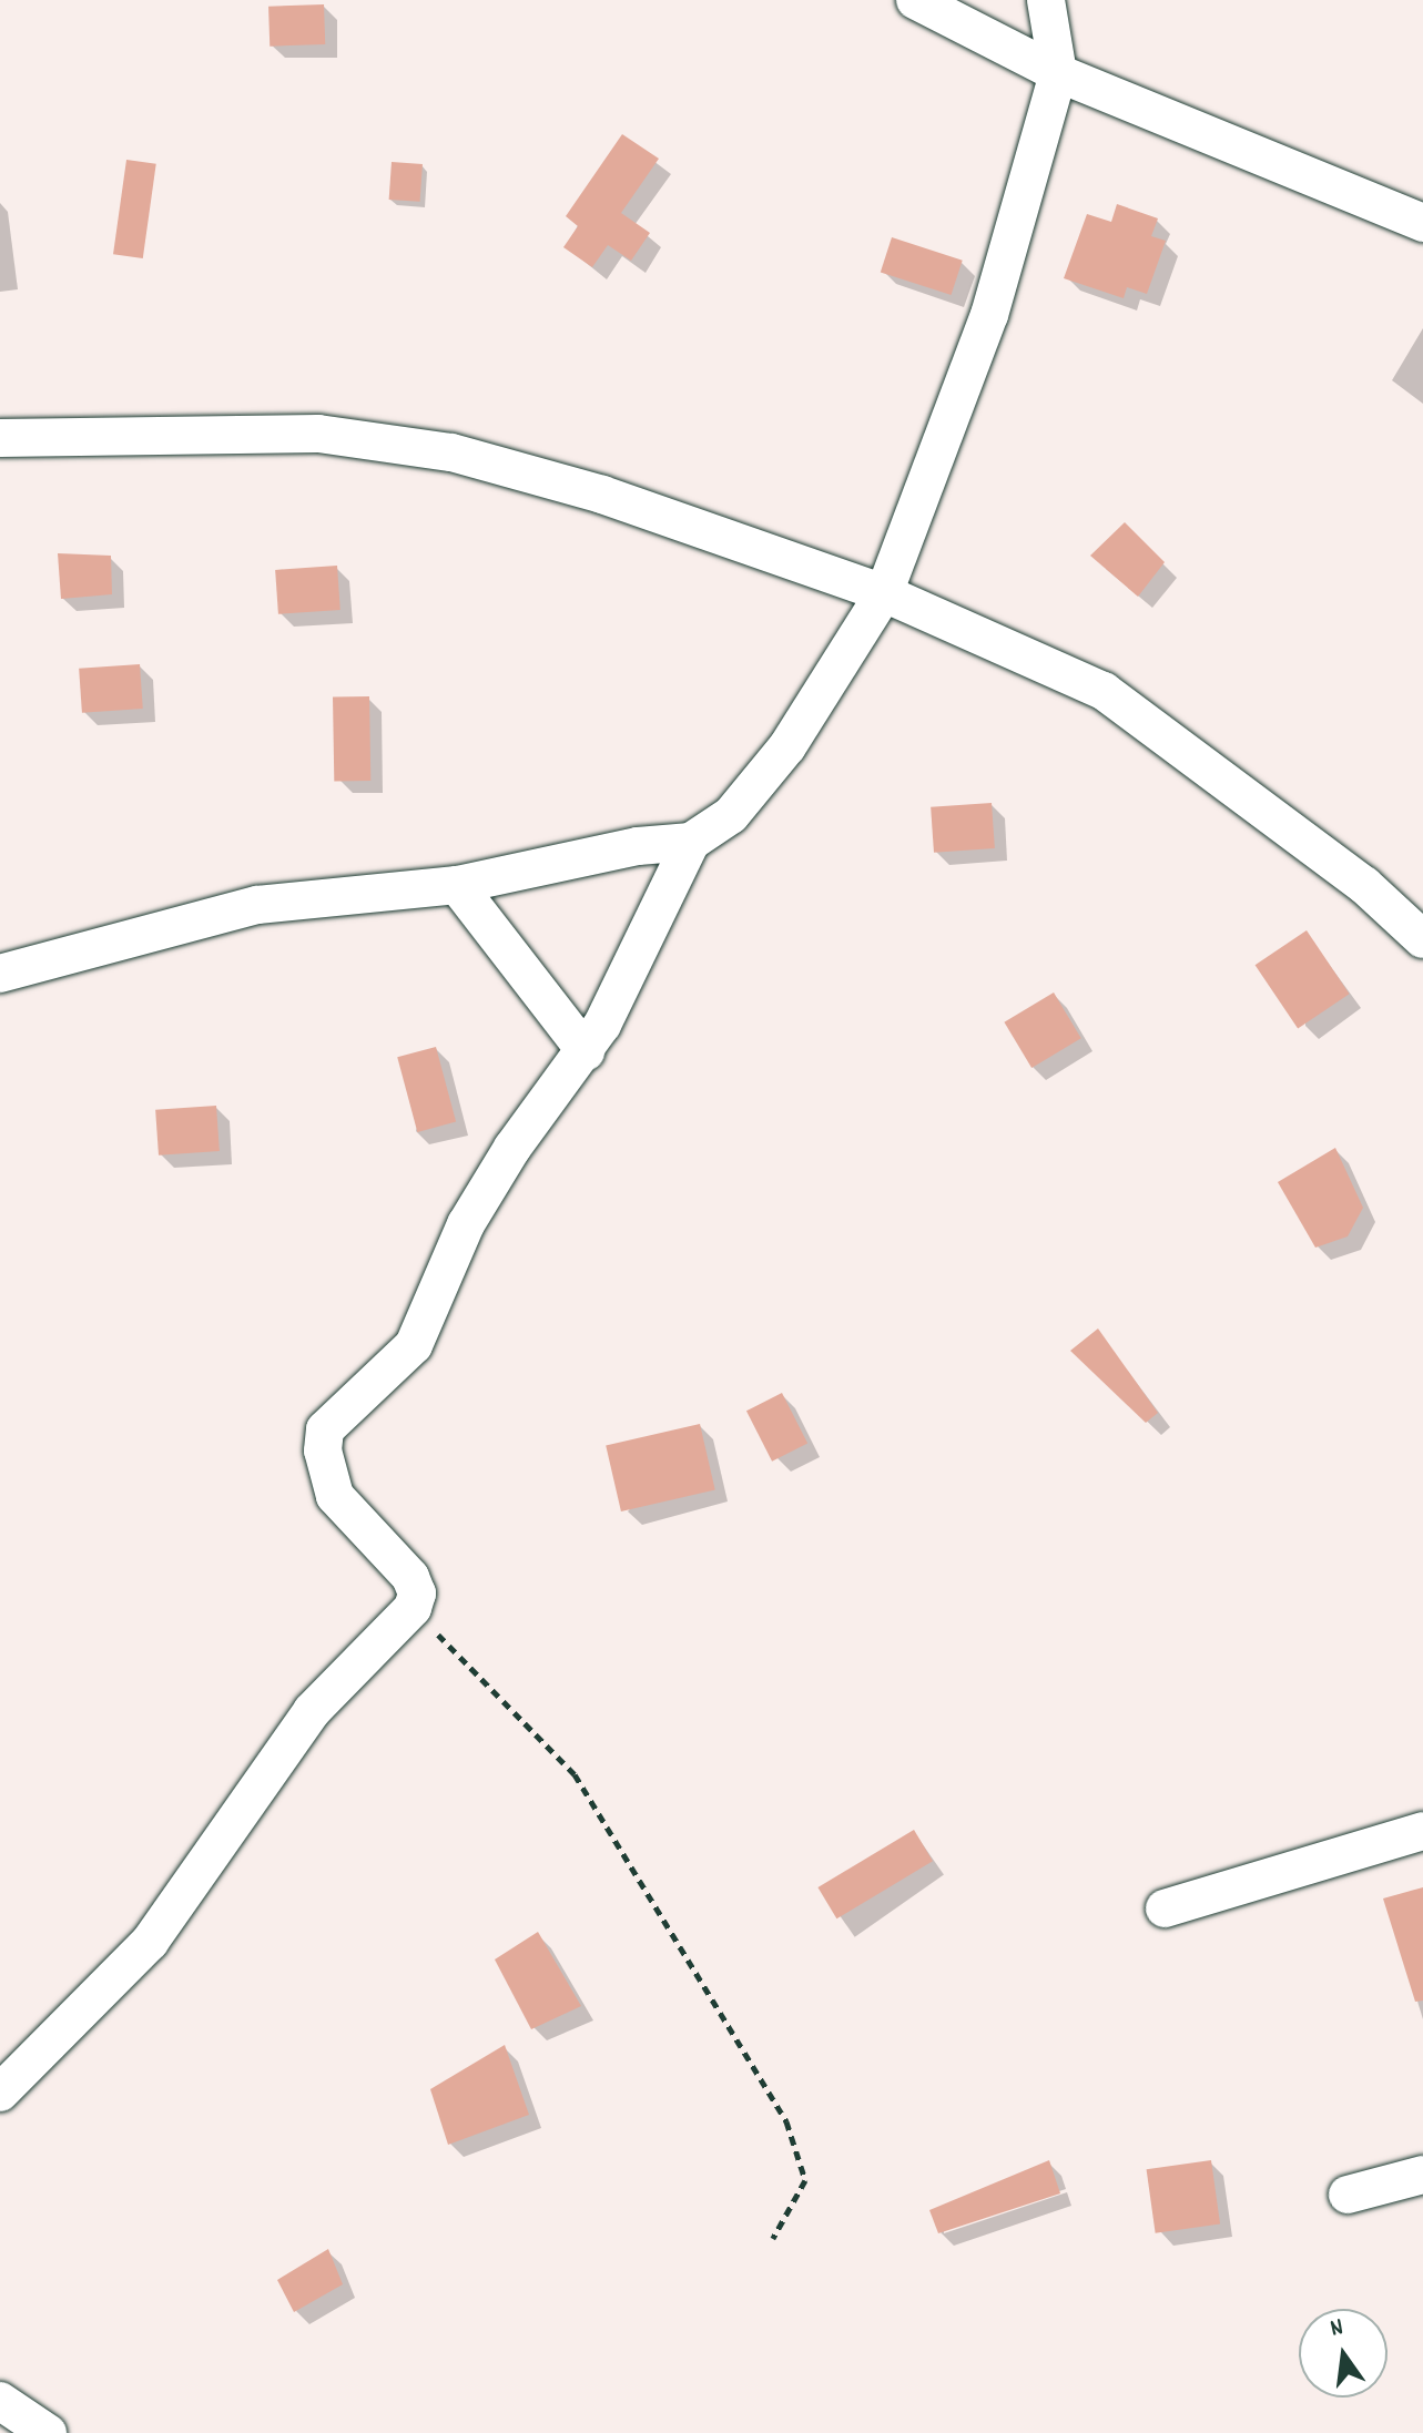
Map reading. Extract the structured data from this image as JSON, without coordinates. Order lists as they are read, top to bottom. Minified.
{"north":"top"}
